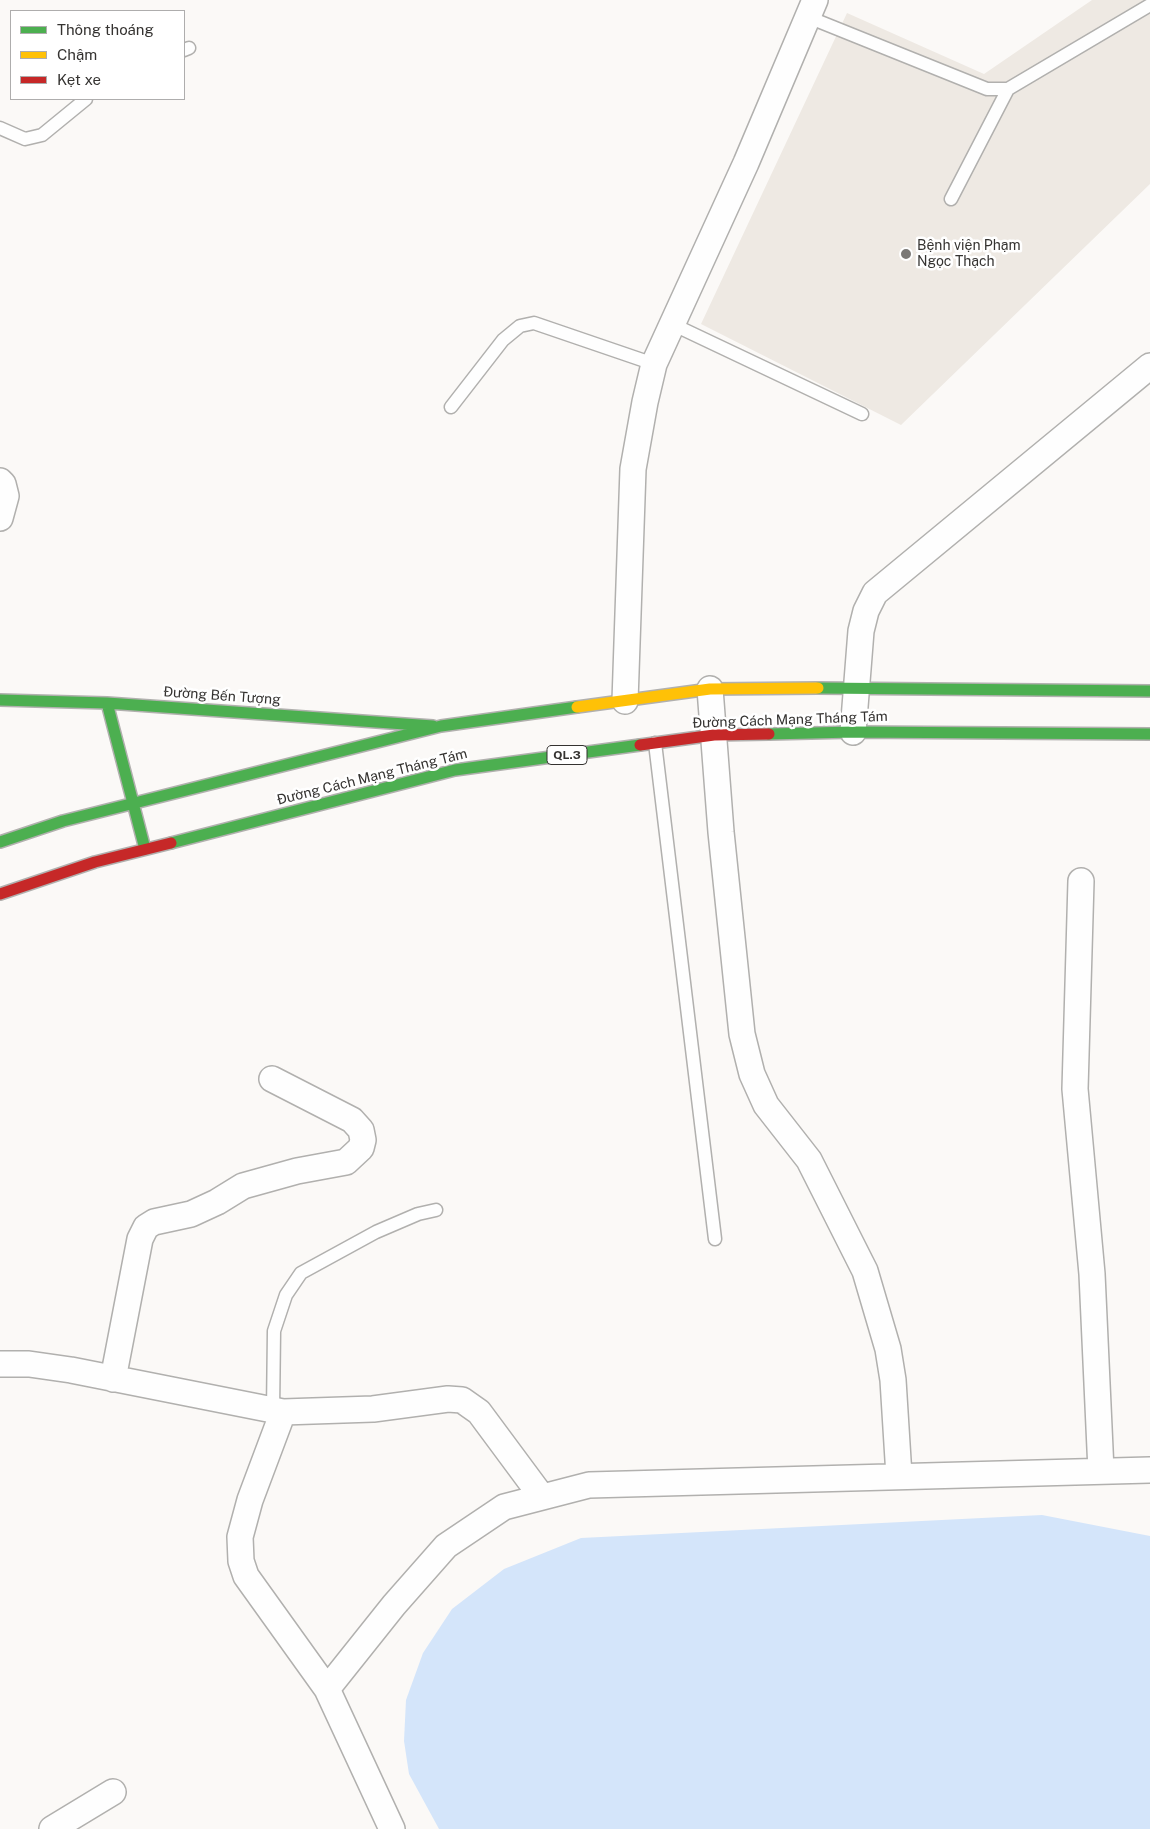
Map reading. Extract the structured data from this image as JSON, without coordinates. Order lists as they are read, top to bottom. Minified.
{"streets":{"main road":["Đường Bến Tượng","Đường Cách Mạng Tháng Tám","QL.3"]},"crossings":[["Đường Bến Tượng","Đường Cách Mạng Tháng Tám"]],"places":["Bệnh viện Phạm Ngọc Thạch"],"legend":["Thông thoáng","Chậm","Kẹt xe"]}
